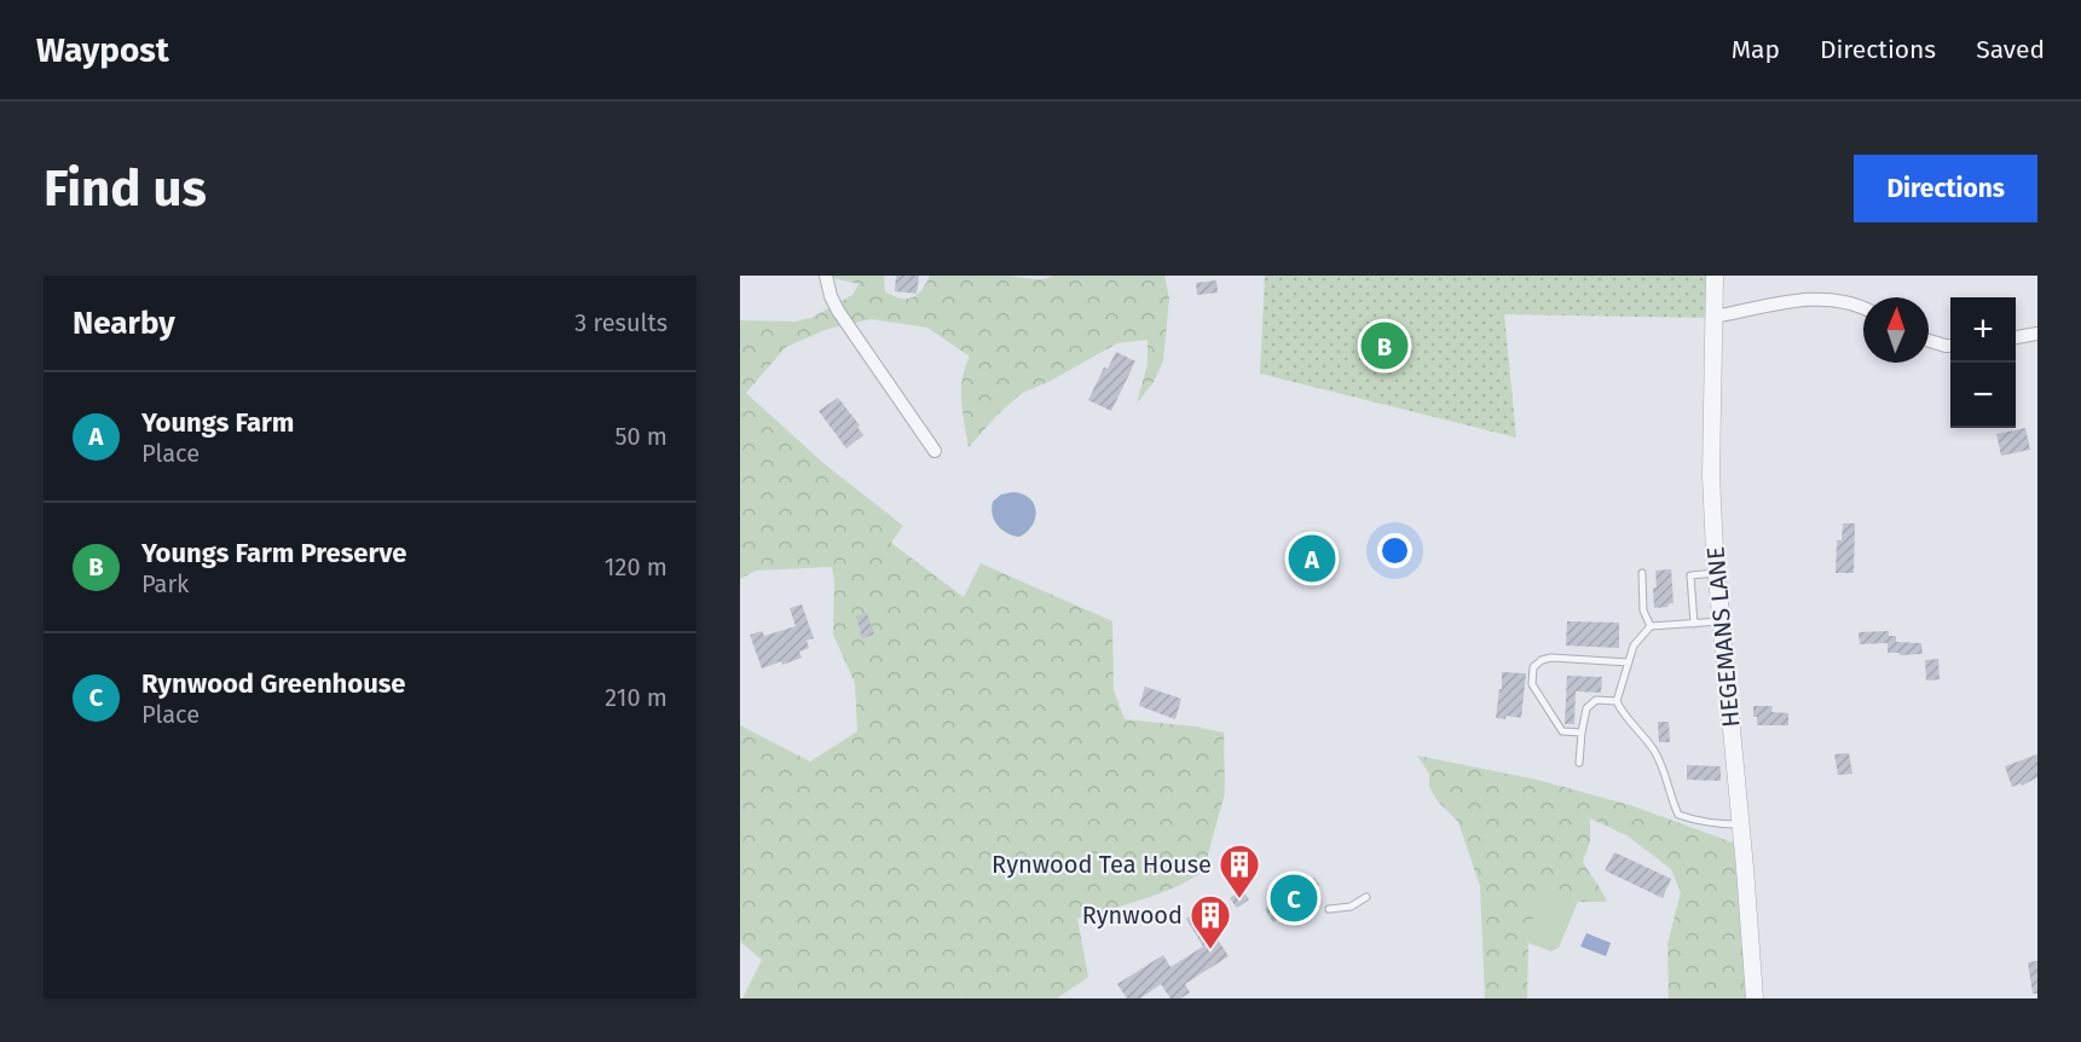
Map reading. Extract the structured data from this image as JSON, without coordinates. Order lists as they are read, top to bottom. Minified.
{"streets":{"street":["HEGEMANS LANE"]},"places":{"building":["Rynwood Tea House","Rynwood"]},"north":"top","page":{"header":"Waypost","nav":["Map","Directions","Saved"],"buttons":"Directions","title":"Find us","heading":["Nearby","3 results"],"map_buttons":["+","−"],"pins":["B","A","C"],"list":[{"mark":"A","name":"Youngs Farm","note":"Place","value":"50 m"},{"mark":"B","name":"Youngs Farm Preserve","note":"Park","value":"120 m"},{"mark":"C","name":"Rynwood Greenhouse","note":"Place","value":"210 m"}]}}
